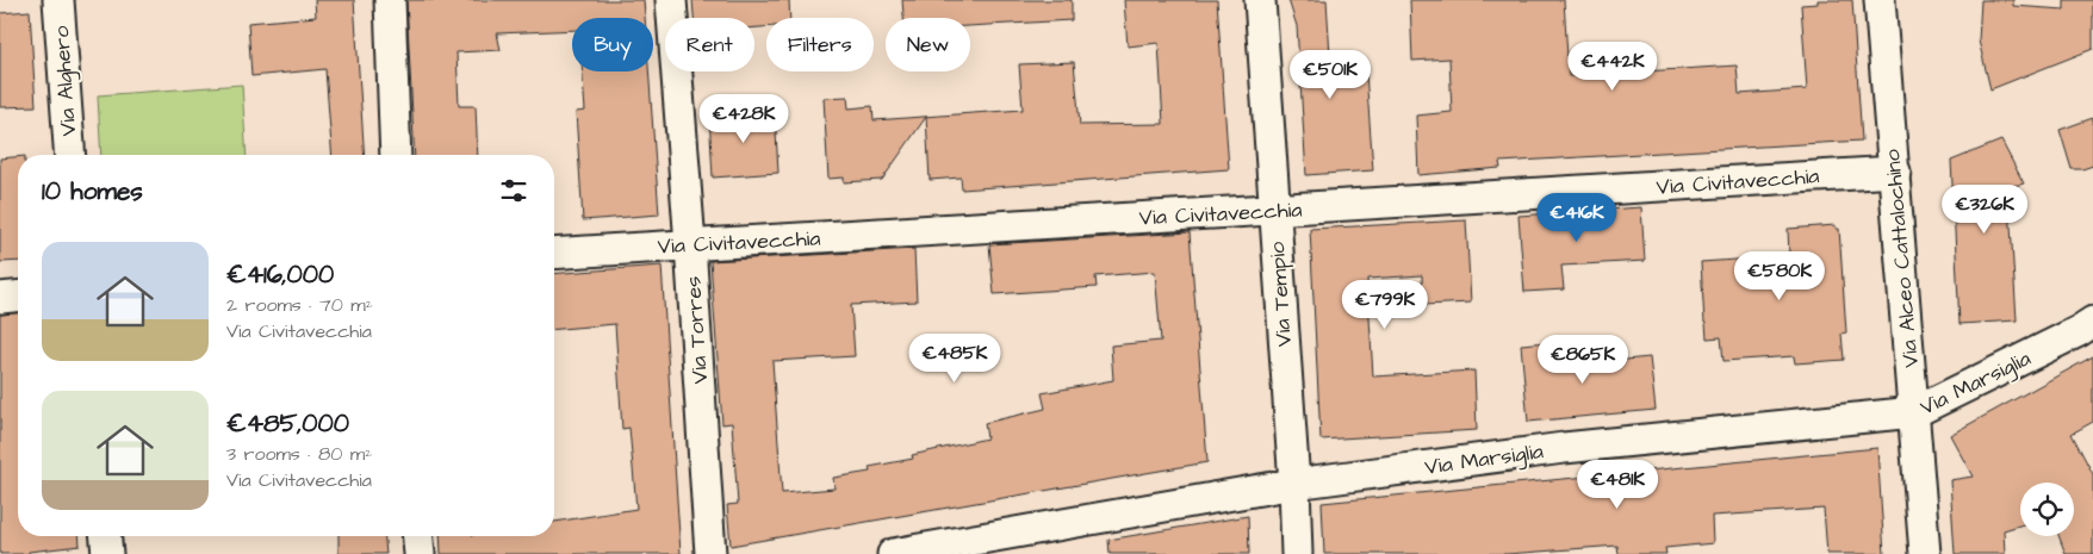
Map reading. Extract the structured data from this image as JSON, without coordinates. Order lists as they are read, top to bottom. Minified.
{"streets":{"street":["Via Alghero","Via Civitavecchia","Via Alceo Cattalochino","Via Tempio","Via Torres","Via Marsiglia"]},"crossings":[["Via Civitavecchia","Via Alceo Cattalochino"],["Via Civitavecchia","Via Tempio"],["Via Civitavecchia","Via Torres"],["Via Alceo Cattalochino","Via Marsiglia"],["Via Tempio","Via Marsiglia"]],"page":{"chip":["Buy","Rent","Filters","New"],"price":["€442K","€501K","€428K","€326K","€416K","€580K","€799K","€485K","€865K","€481K"],"heading":"10 homes","list":[{"name":"€416,000","note":"2 rooms · 70 m² · Via Civitavecchia"},{"name":"€485,000","note":"3 rooms · 80 m² · Via Civitavecchia"}]}}
